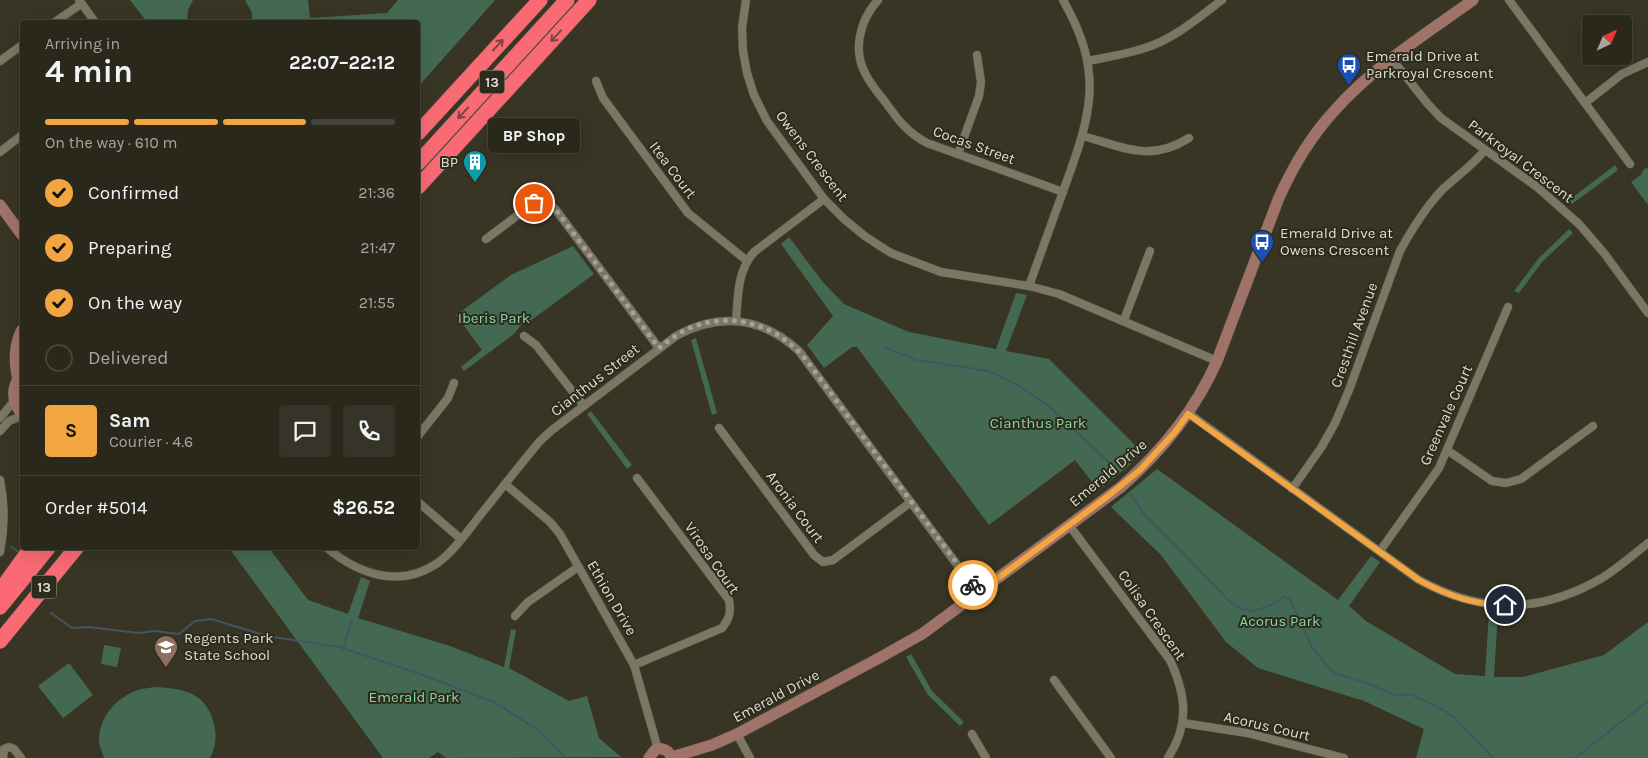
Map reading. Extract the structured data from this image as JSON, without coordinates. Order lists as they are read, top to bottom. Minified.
{"streets":{"highway":["13"],"street":["Cocas Street","Owens Crescent","Parkroyal Crescent","Itea Court","Cresthill Avenue","Cianthus Street","Greenvale Court","Emerald Drive","Aronia Court","Virosa Court","Ethion Drive","Colisa Crescent","Acorus Court"]},"crossings":[["Owens Crescent","Emerald Drive"],["Parkroyal Crescent","Cresthill Avenue"],["Parkroyal Crescent","Emerald Drive"],["Cianthus Street","Emerald Drive"],["Cianthus Street","Aronia Court"],["Cianthus Street","Ethion Drive"],["Emerald Drive","Colisa Crescent"],["Virosa Court","Ethion Drive"],["Colisa Crescent","Acorus Court"]],"parks":["Iberis Park","Cianthus Park","Acorus Park","Emerald Park"],"places":{"bus stop":["Emerald Drive at Parkroyal Crescent","Emerald Drive at Owens Crescent"],"building":["BP"],"other":["BP Shop"],"school or university":["Regents Park State School"]},"north":"top right","page":{"heading":["4 min","Arriving in","22:07–22:12"],"panel":["Sam","Courier · 4.6","Order #5014","$26.52"],"bar":"On the way · 610 m","bubble":"BP Shop","list":[["Confirmed","21:36"],["Preparing","21:47"],["On the way","21:55"],"Delivered"],"round":"S"}}
